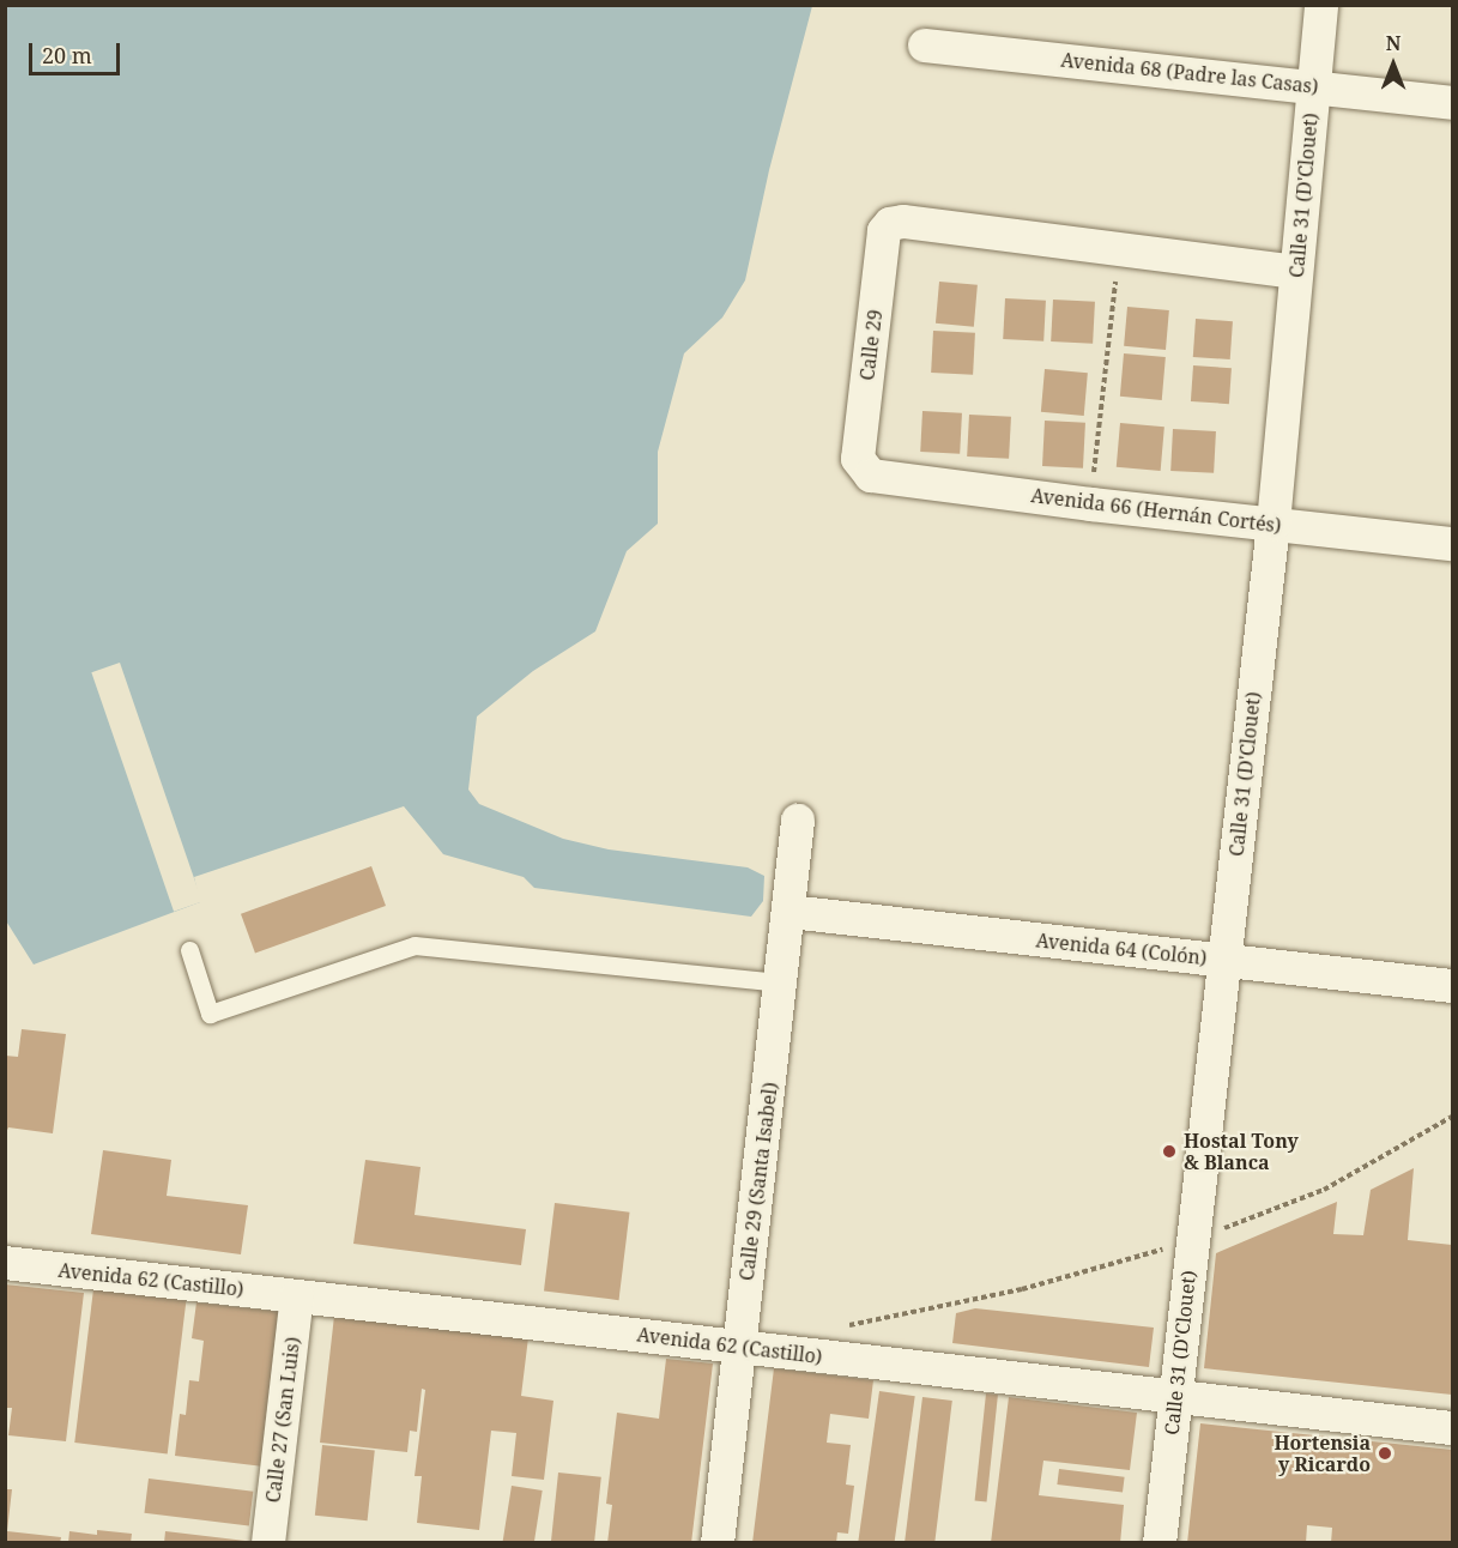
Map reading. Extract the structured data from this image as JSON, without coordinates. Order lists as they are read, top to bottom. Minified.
{"streets":{"street":["Avenida 68 (Padre las Casas)","Calle 31 (D'Clouet)","Calle 29","Avenida 66 (Hernán Cortés)","Avenida 64 (Colón)","Calle 29 (Santa Isabel)","Avenida 62 (Castillo)","Calle 27 (San Luis)"]},"crossings":[["Avenida 68 (Padre las Casas)","Calle 31 (D'Clouet)"],["Calle 31 (D'Clouet)","Avenida 66 (Hernán Cortés)"],["Calle 31 (D'Clouet)","Avenida 64 (Colón)"],["Calle 31 (D'Clouet)","Avenida 62 (Castillo)"],["Calle 29","Avenida 66 (Hernán Cortés)"],["Avenida 64 (Colón)","Calle 29 (Santa Isabel)"],["Calle 29 (Santa Isabel)","Avenida 62 (Castillo)"],["Avenida 62 (Castillo)","Calle 27 (San Luis)"]],"places":["Hostal Tony & Blanca","Hortensia y Ricardo"],"scale_bar":"20 m","north":"top"}
